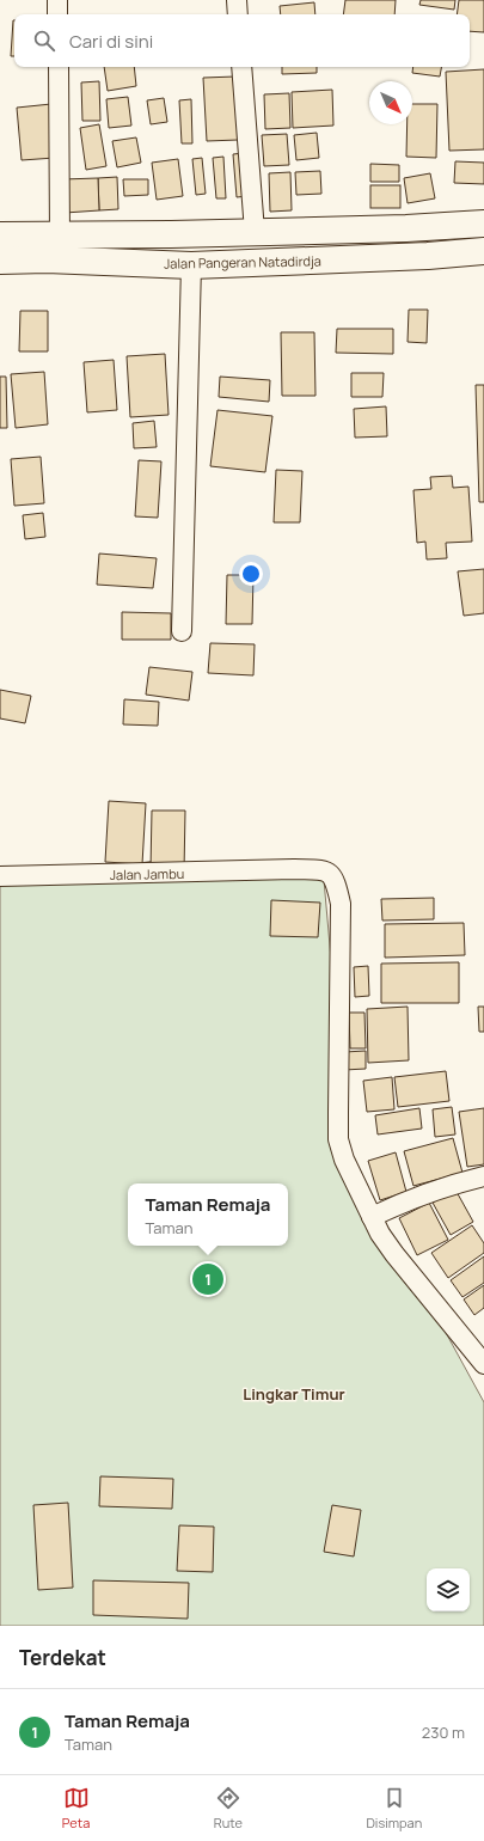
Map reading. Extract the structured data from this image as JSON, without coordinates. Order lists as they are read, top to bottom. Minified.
{"streets":{"main road":["Jalan Pangeran Natadirdja"],"street":["Jalan Jambu"]},"districts":["Lingkar Timur"],"north":"bottom right","page":{"search":"Cari di sini","popup":["Taman Remaja","Taman"],"pins":"1","heading":"Terdekat","list":[{"mark":"1","name":"Taman Remaja","note":"Taman","value":"230 m"}],"nav":["Peta","Rute","Disimpan"]}}
